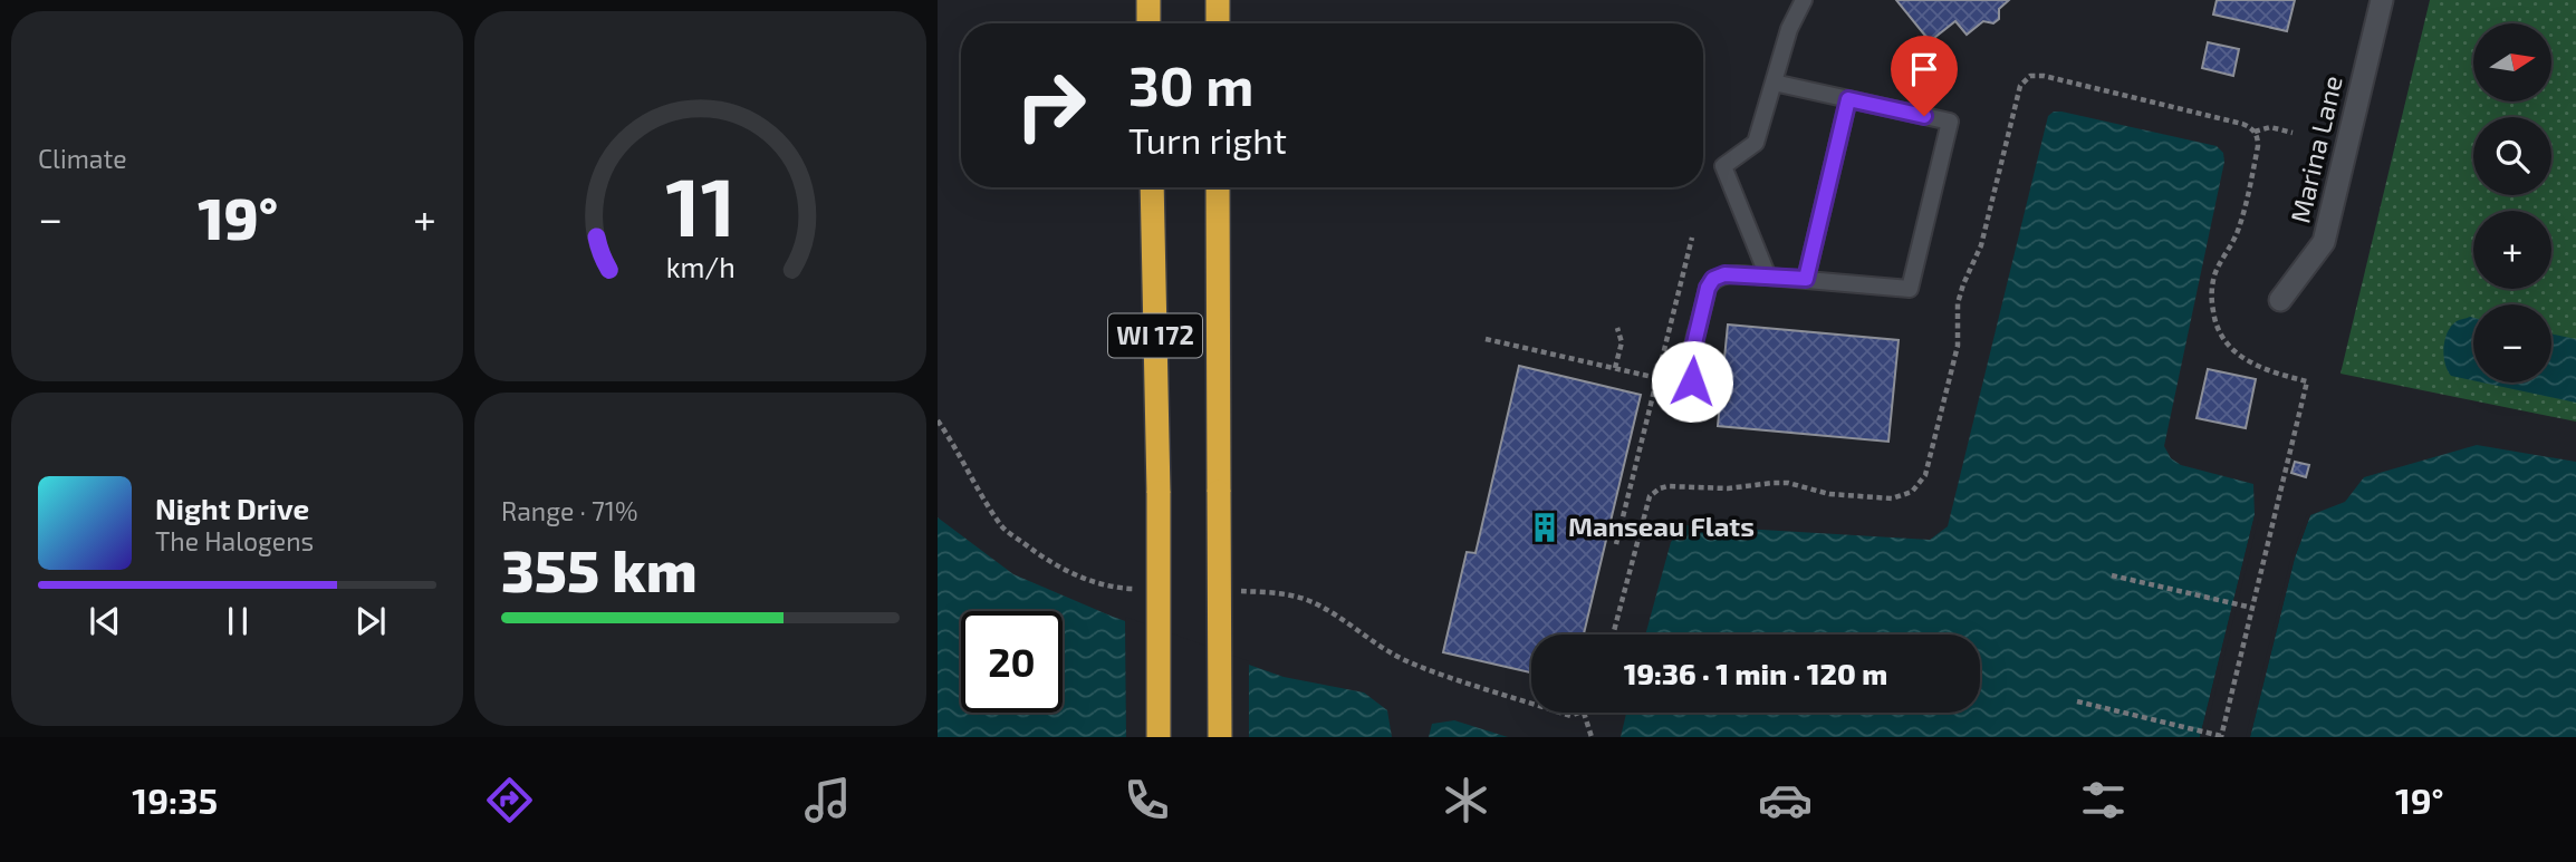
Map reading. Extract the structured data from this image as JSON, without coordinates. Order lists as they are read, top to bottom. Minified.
{"streets":{"highway":["WI 172"],"street":["Marina Lane"]},"places":{"building":["Manseau Flats"]},"north":"right","page":{"tile":["Climate",["Range · 71%","355 km"]],"map_buttons":["+","−"],"turn":["30 m","Turn right"],"heat":["−","19°","+"],"song":["Night Drive","The Halogens"],"limit":"20","trip":"19:36 · 1 min · 120 m","tabs":["19:35","19°"],"gauge":["11","km/h"]}}
